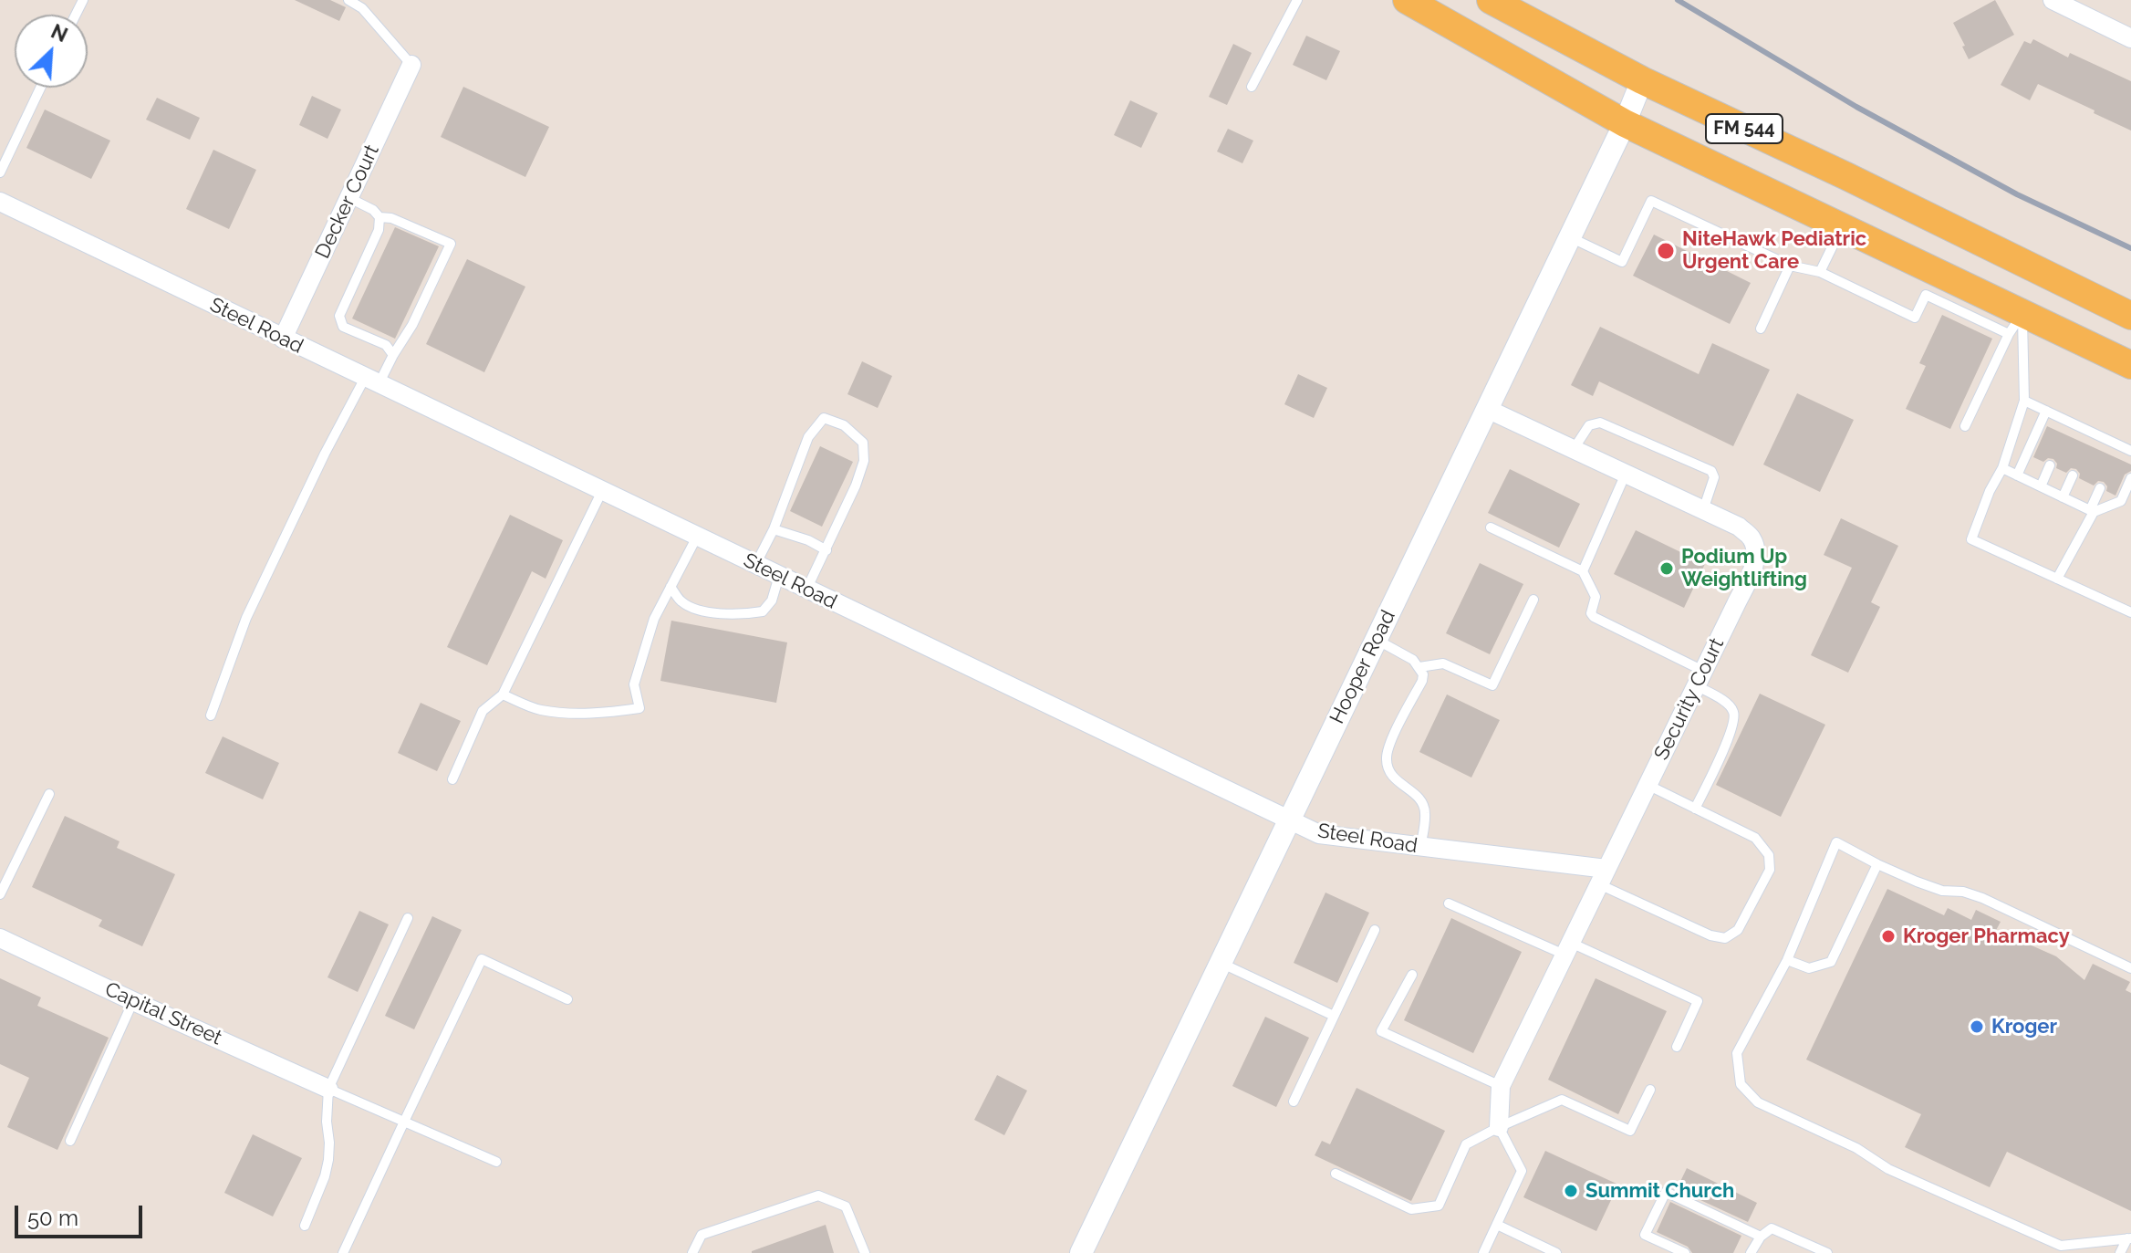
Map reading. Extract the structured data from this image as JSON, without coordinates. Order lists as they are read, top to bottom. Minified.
{"streets":{"main road":["FM 544"],"street":["Decker Court","Steel Road","Hooper Road","Security Court","Capital Street"]},"crossings":[["FM 544","Hooper Road"],["Decker Court","Steel Road"],["Steel Road","Hooper Road"],["Steel Road","Security Court"],["Hooper Road","Security Court"]],"places":["NiteHawk Pediatric Urgent Care","Podium Up Weightlifting","Kroger Pharmacy","Kroger","Summit Church"],"scale_bar":"50 m","north":"top right"}
